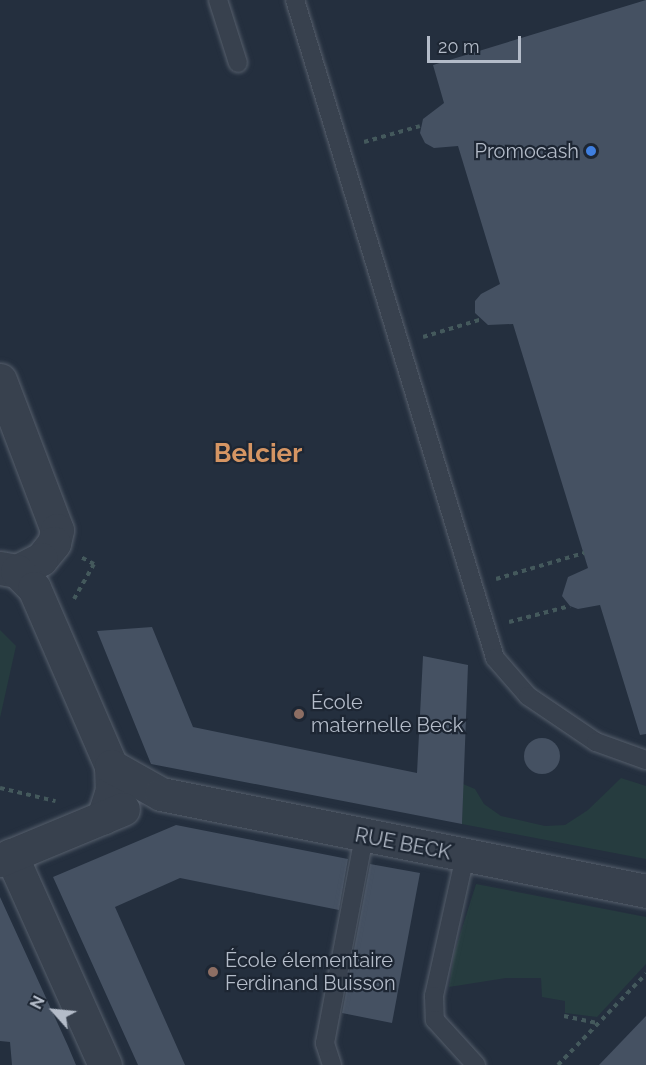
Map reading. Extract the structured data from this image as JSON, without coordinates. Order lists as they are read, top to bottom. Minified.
{"streets":{"street":["RUE BECK"]},"districts":["Belcier"],"places":["Promocash","École maternelle Beck","École élementaire Ferdinand Buisson"],"scale_bar":"20 m","north":"top left"}
